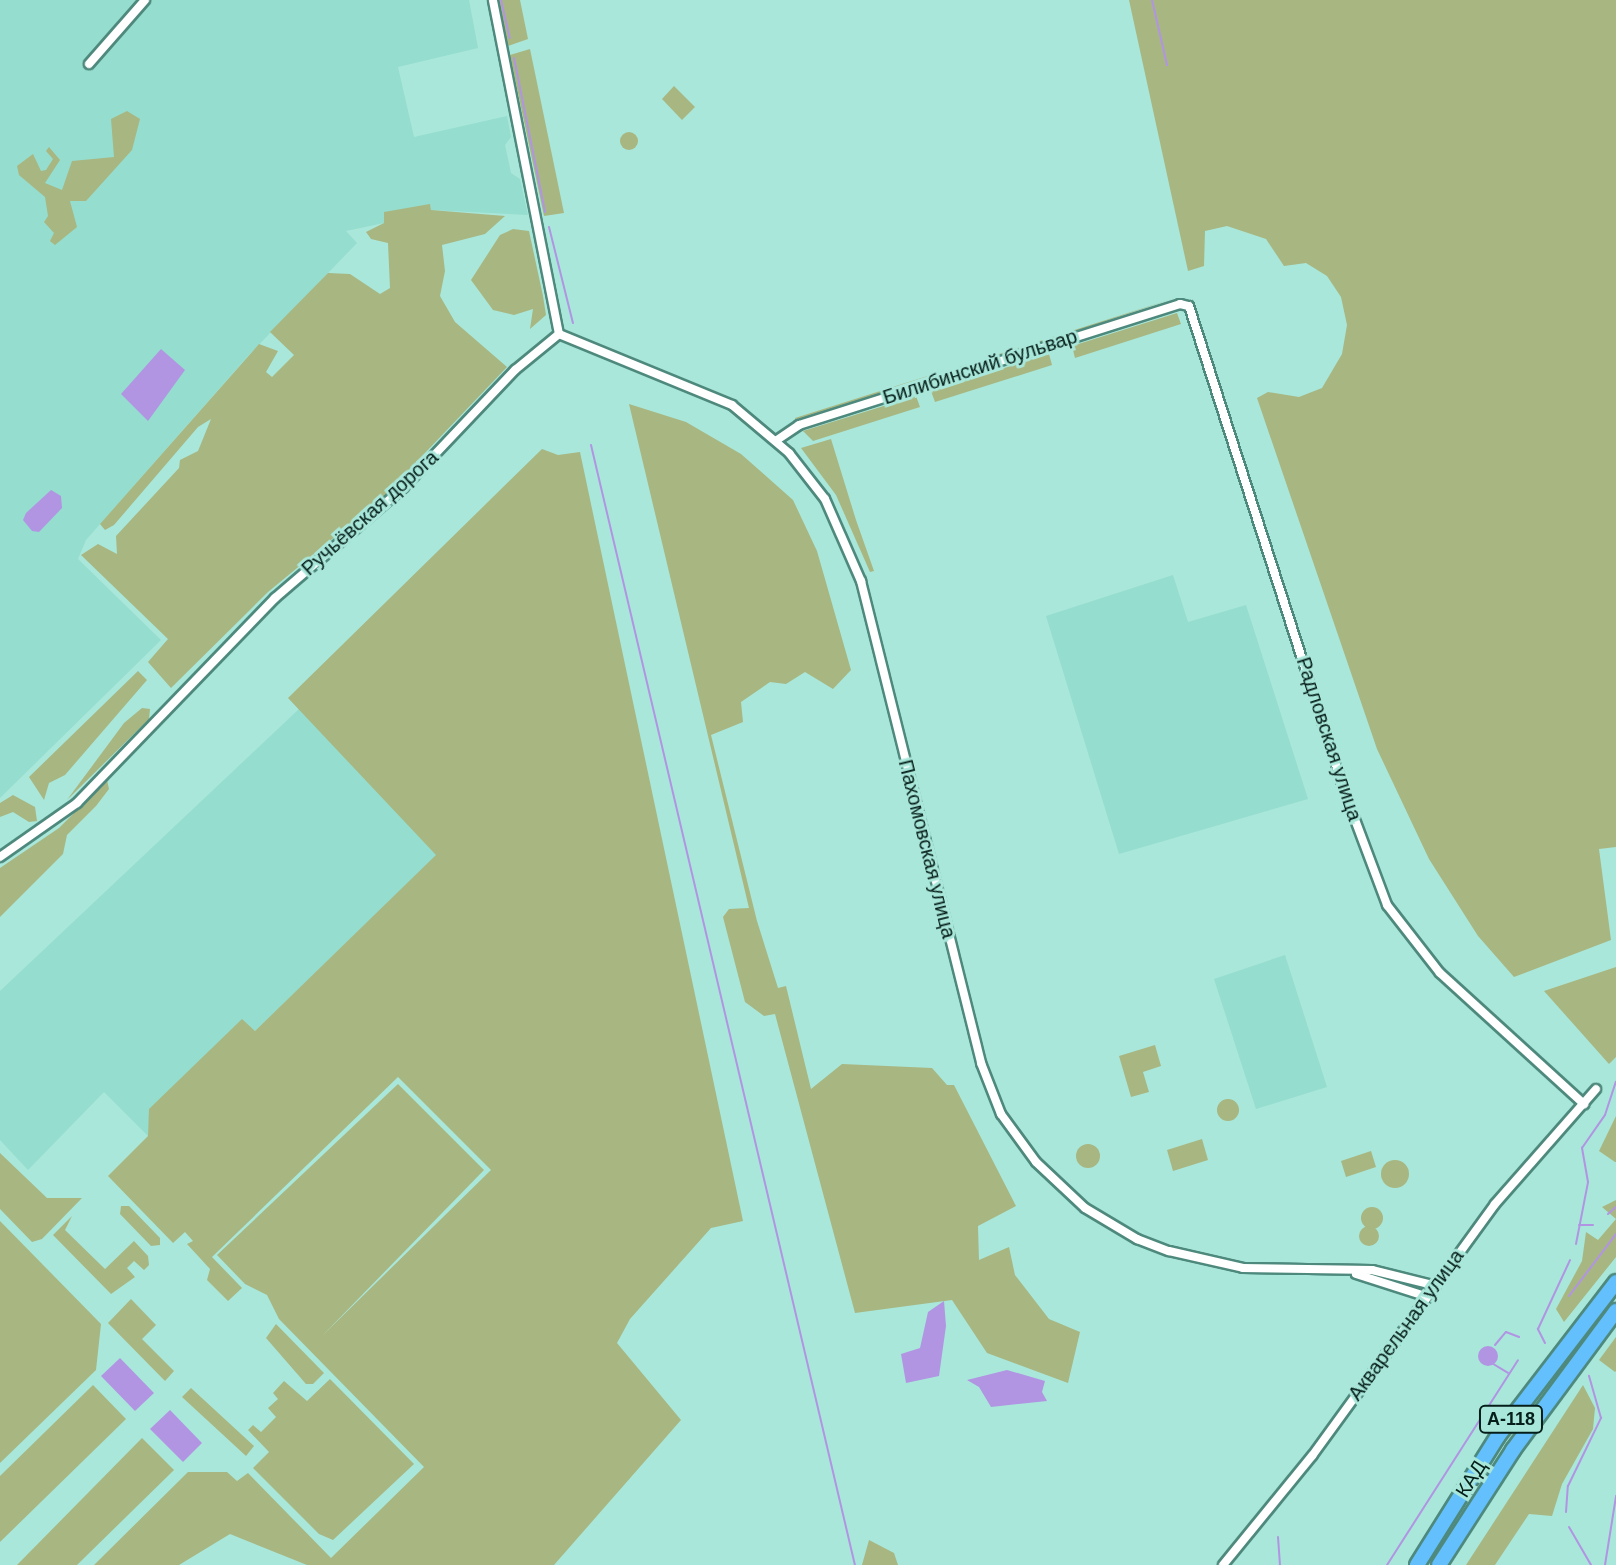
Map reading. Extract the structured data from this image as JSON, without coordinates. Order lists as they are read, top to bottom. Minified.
{"streets":{"highway":["А-118","КАД"],"street":["Билибинский бульвар","Ручьёвская дорога","Радловская улица","Пахомовская улица","Акварельная улица"]},"crossings":[["Билибинский бульвар","Радловская улица"],["Билибинский бульвар","Пахомовская улица"],["Ручьёвская дорога","Пахомовская улица"],["Радловская улица","Акварельная улица"],["Пахомовская улица","Акварельная улица"]]}
